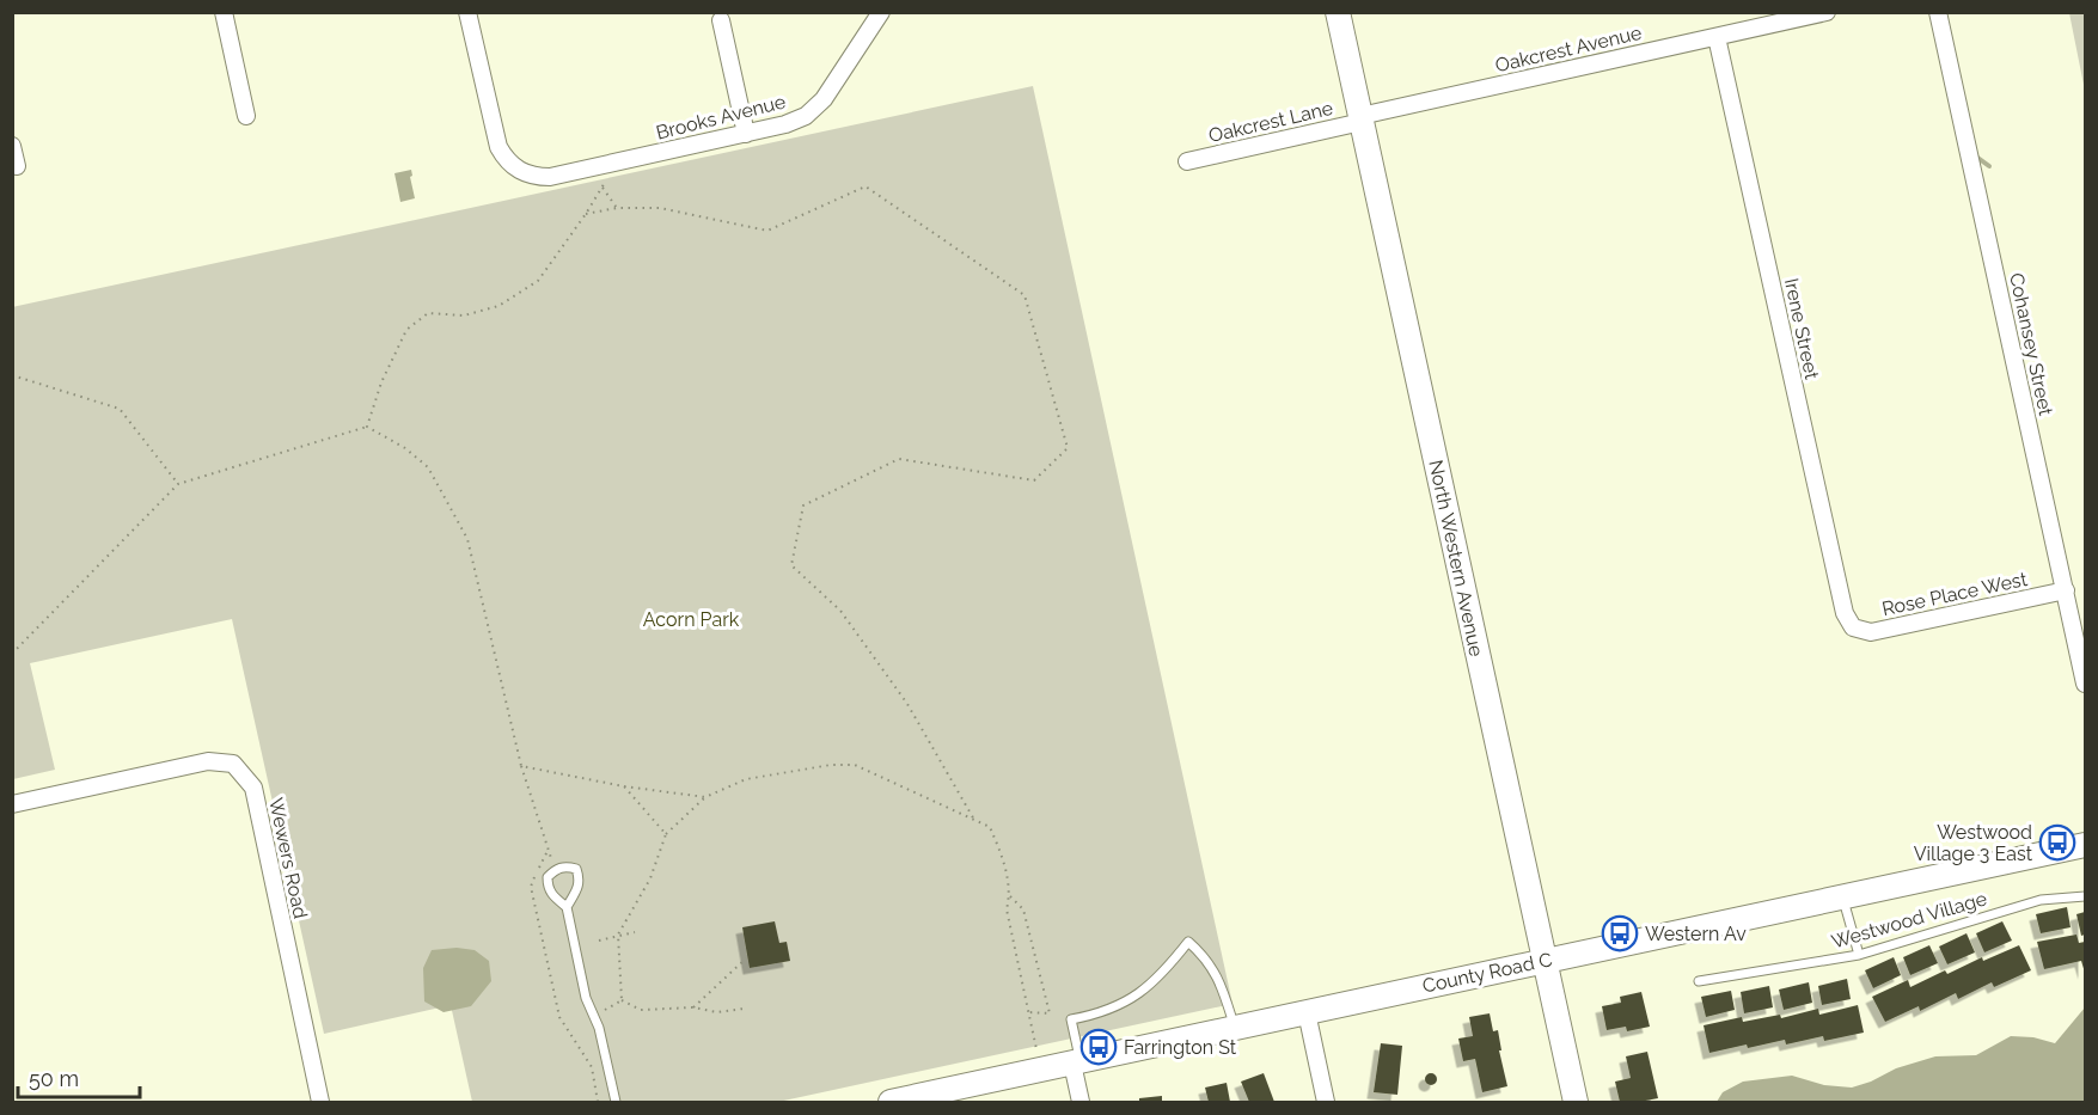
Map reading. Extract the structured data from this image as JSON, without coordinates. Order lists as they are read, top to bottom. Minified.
{"streets":{"main road":["North Western Avenue","County Road C"],"street":["Oakcrest Avenue","Brooks Avenue","Oakcrest Lane","Irene Street","Cohansey Street","Rose Place West","Wewers Road"],"lane":["Westwood Village"]},"crossings":[["Oakcrest Avenue","Oakcrest Lane"],["Oakcrest Avenue","Irene Street"],["Oakcrest Avenue","North Western Avenue"],["Oakcrest Lane","North Western Avenue"],["Irene Street","Rose Place West"],["Cohansey Street","Rose Place West"],["North Western Avenue","County Road C"]],"parks":["Acorn Park"],"places":{"bus stop":["Westwood Village 3 East","Western Av","Farrington St"]},"scale_bar":"50 m"}
